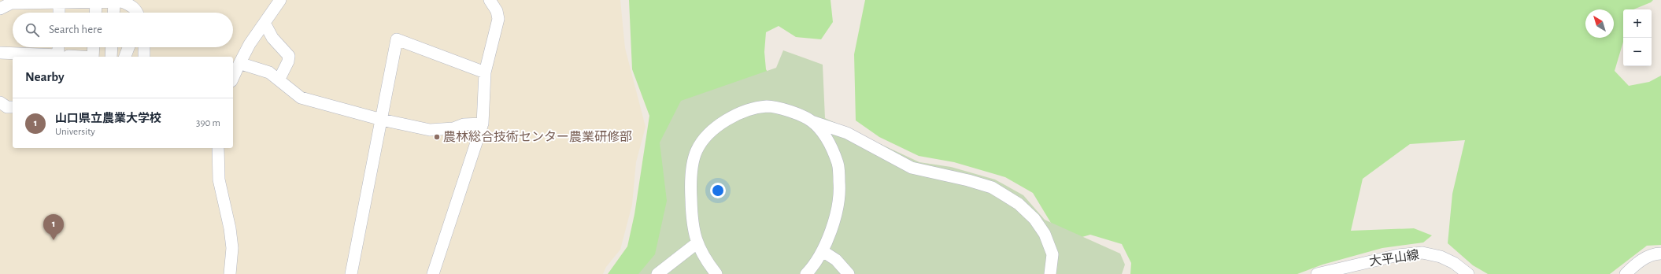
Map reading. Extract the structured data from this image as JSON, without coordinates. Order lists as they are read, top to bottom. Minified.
{"streets":{"street":["大平山線"]},"places":["農林総合技術センター農業研修部"],"north":"top left","page":{"map_buttons":["+","−"],"search":"Search here","heading":"Nearby","list":[{"mark":"1","name":"山口県立農業大学校","note":"University","value":"390 m"}],"pins":"1"}}
